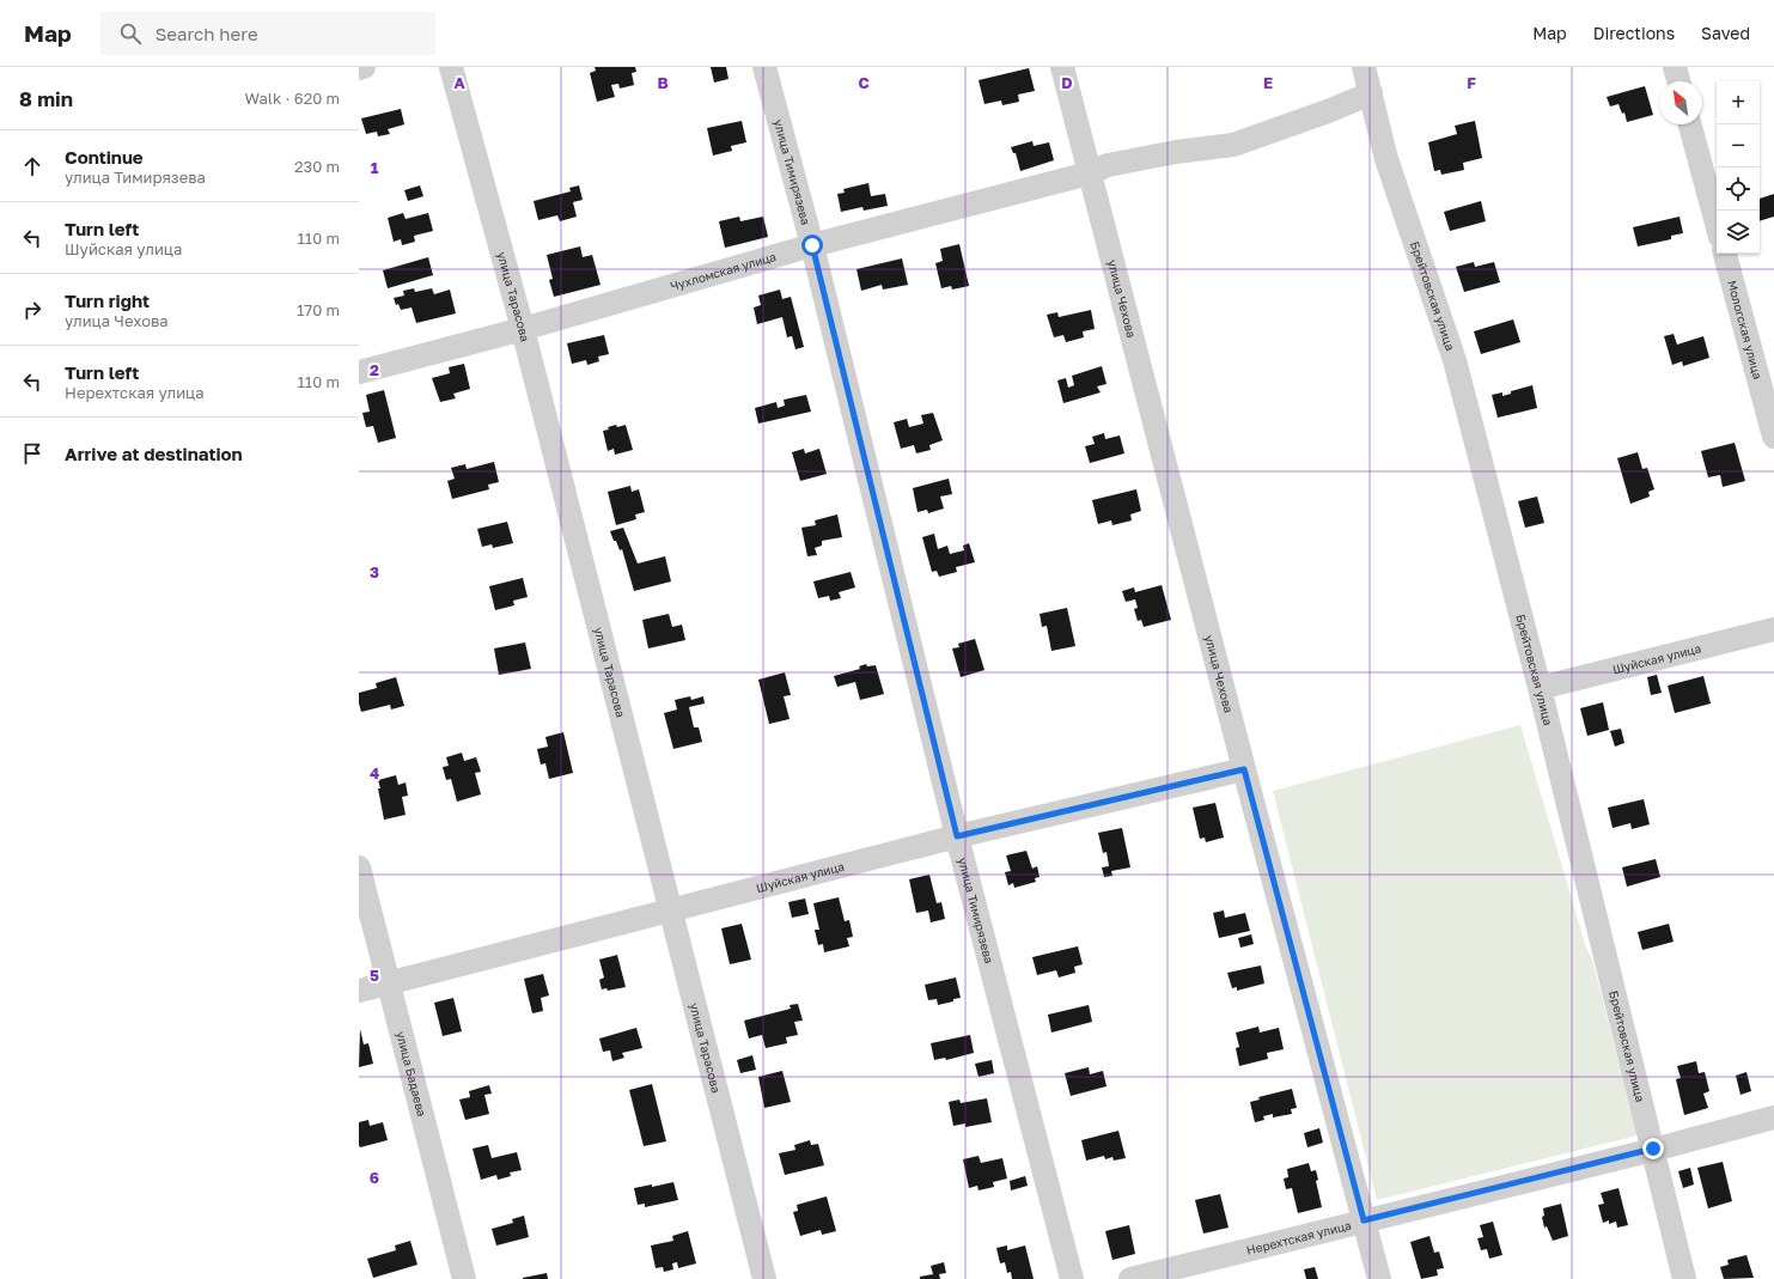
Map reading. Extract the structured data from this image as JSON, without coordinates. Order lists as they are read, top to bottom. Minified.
{"streets":{"street":["улица Тимирязева","Чухломская улица","улица Тарасова","Брейтовская улица","улица Чехова","Мологская улица","Шуйская улица","улица Бадаева","Нерехтская улица"]},"crossings":[["улица Тимирязева","Чухломская улица"],["улица Тимирязева","Шуйская улица"],["Чухломская улица","улица Тарасова"],["Чухломская улица","Брейтовская улица"],["Чухломская улица","улица Чехова"],["улица Тарасова","Шуйская улица"],["Брейтовская улица","Шуйская улица"],["Брейтовская улица","Нерехтская улица"],["улица Чехова","Шуйская улица"],["улица Чехова","Нерехтская улица"],["Шуйская улица","улица Бадаева"]],"north":"top left","page":{"header":"Map","search":"Search here","nav":["Map","Directions","Saved"],"heading":["8 min","Walk · 620 m"],"map_buttons":["+","−"],"list":[["Continue","улица Тимирязева","230 m"],["Turn left","Шуйская улица","110 m"],["Turn right","улица Чехова","170 m"],["Turn left","Нерехтская улица","110 m"],"Arrive at destination"]},"grid":{"columns":["A","B","C","D","E","F"],"rows":["1","2","3","4","5","6"]}}
